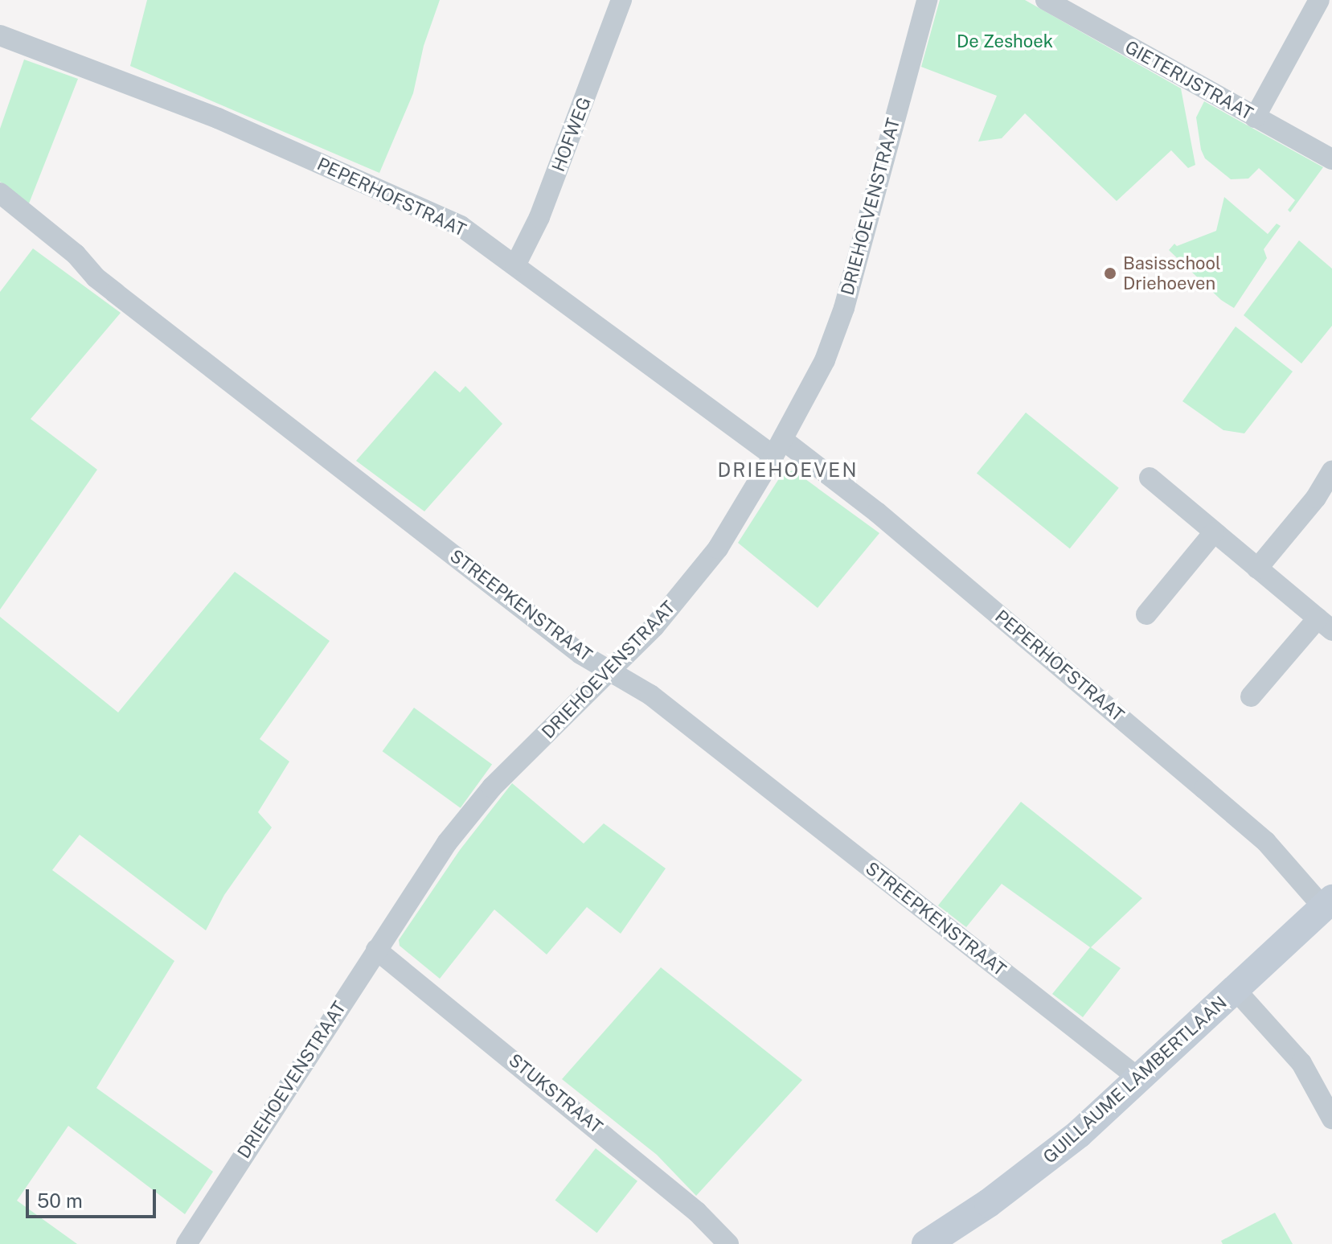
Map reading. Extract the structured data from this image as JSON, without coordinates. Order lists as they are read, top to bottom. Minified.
{"streets":{"street":["GIETERIJSTRAAT","HOFWEG","PEPERHOFSTRAAT","DRIEHOEVENSTRAAT","STREEPKENSTRAAT","GUILLAUME LAMBERTLAAN","STUKSTRAAT"]},"crossings":[["HOFWEG","PEPERHOFSTRAAT"],["PEPERHOFSTRAAT","DRIEHOEVENSTRAAT"],["PEPERHOFSTRAAT","GUILLAUME LAMBERTLAAN"],["DRIEHOEVENSTRAAT","STREEPKENSTRAAT"],["DRIEHOEVENSTRAAT","STUKSTRAAT"],["STREEPKENSTRAAT","GUILLAUME LAMBERTLAAN"]],"districts":["DRIEHOEVEN"],"parks":["De Zeshoek"],"places":["Basisschool Driehoeven"],"scale_bar":"50 m"}
